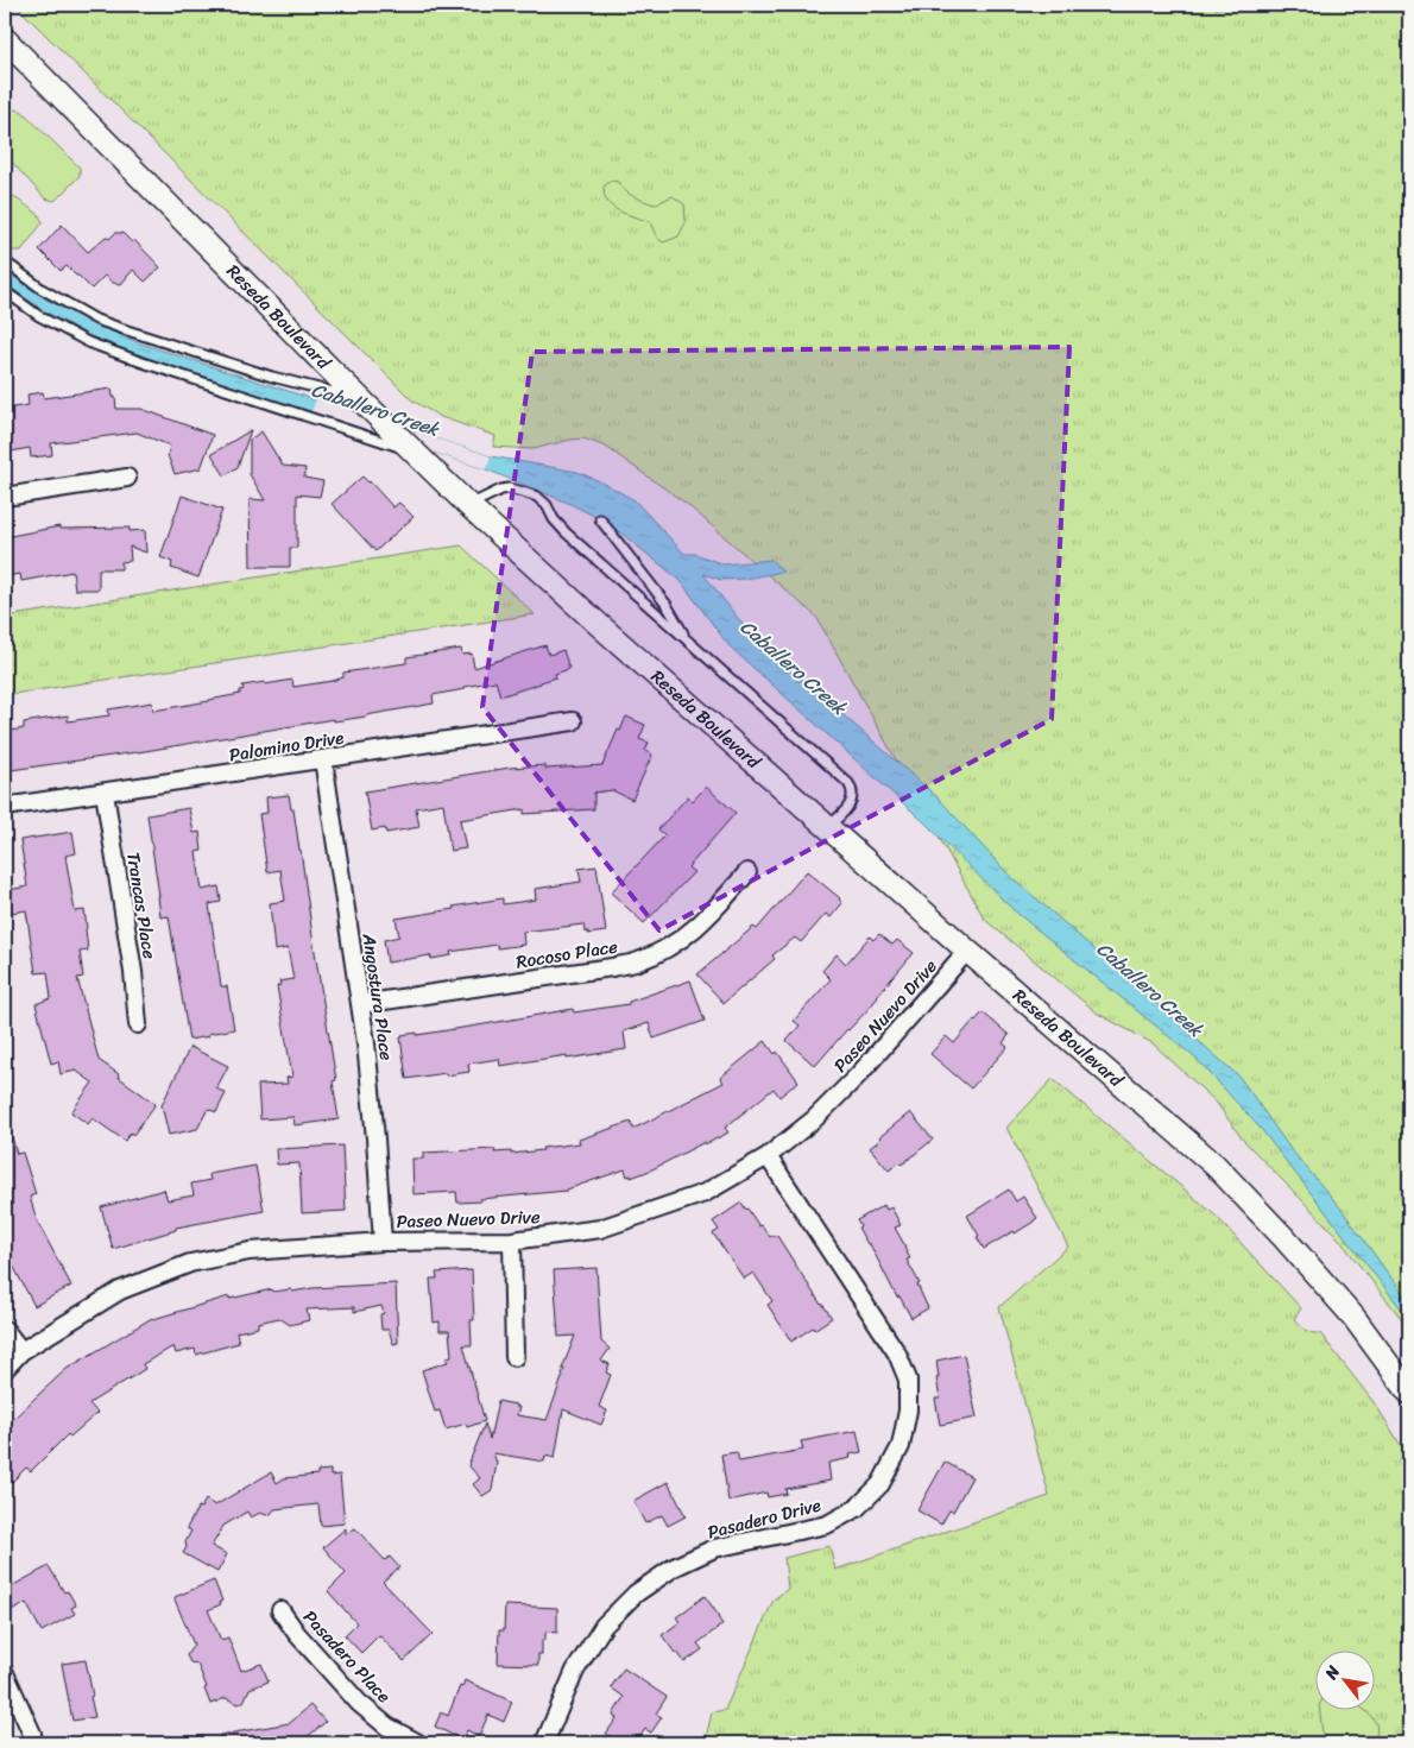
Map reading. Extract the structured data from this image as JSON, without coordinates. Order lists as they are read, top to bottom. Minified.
{"streets":{"main road":["Reseda Boulevard"],"street":["Palomino Drive","Trancas Place","Rocoso Place","Angostura Place","Paseo Nuevo Drive","Pasadero Drive","Pasadero Place"]},"crossings":[["Reseda Boulevard","Paseo Nuevo Drive"],["Palomino Drive","Trancas Place"],["Palomino Drive","Angostura Place"],["Rocoso Place","Angostura Place"],["Angostura Place","Paseo Nuevo Drive"],["Paseo Nuevo Drive","Pasadero Drive"]],"water":["Caballero Creek"],"north":"top left"}
